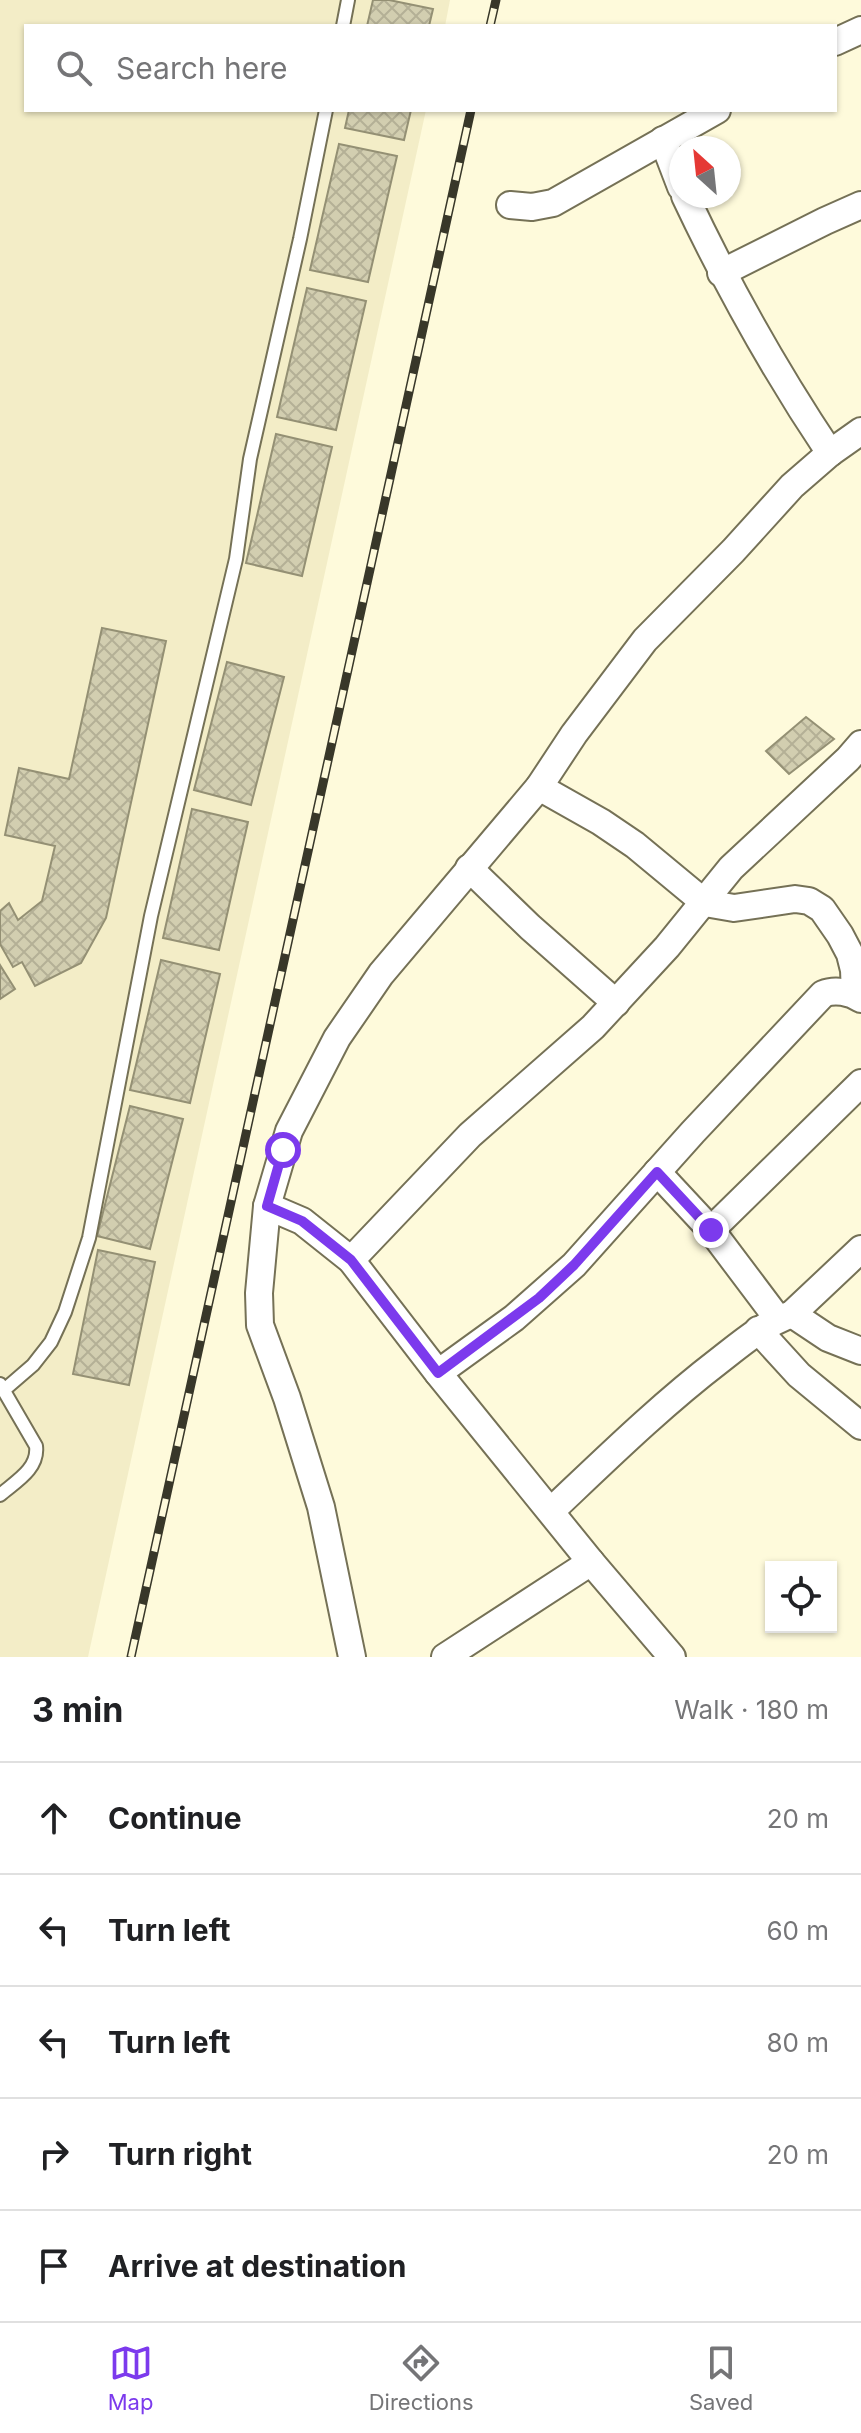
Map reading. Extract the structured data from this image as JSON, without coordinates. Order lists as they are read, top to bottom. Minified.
{"north":"top left","page":{"search":"Search here","heading":["3 min","Walk · 180 m"],"list":[["Continue","20 m"],["Turn left","60 m"],["Turn left","80 m"],["Turn right","20 m"],"Arrive at destination"],"nav":["Map","Directions","Saved"]}}
